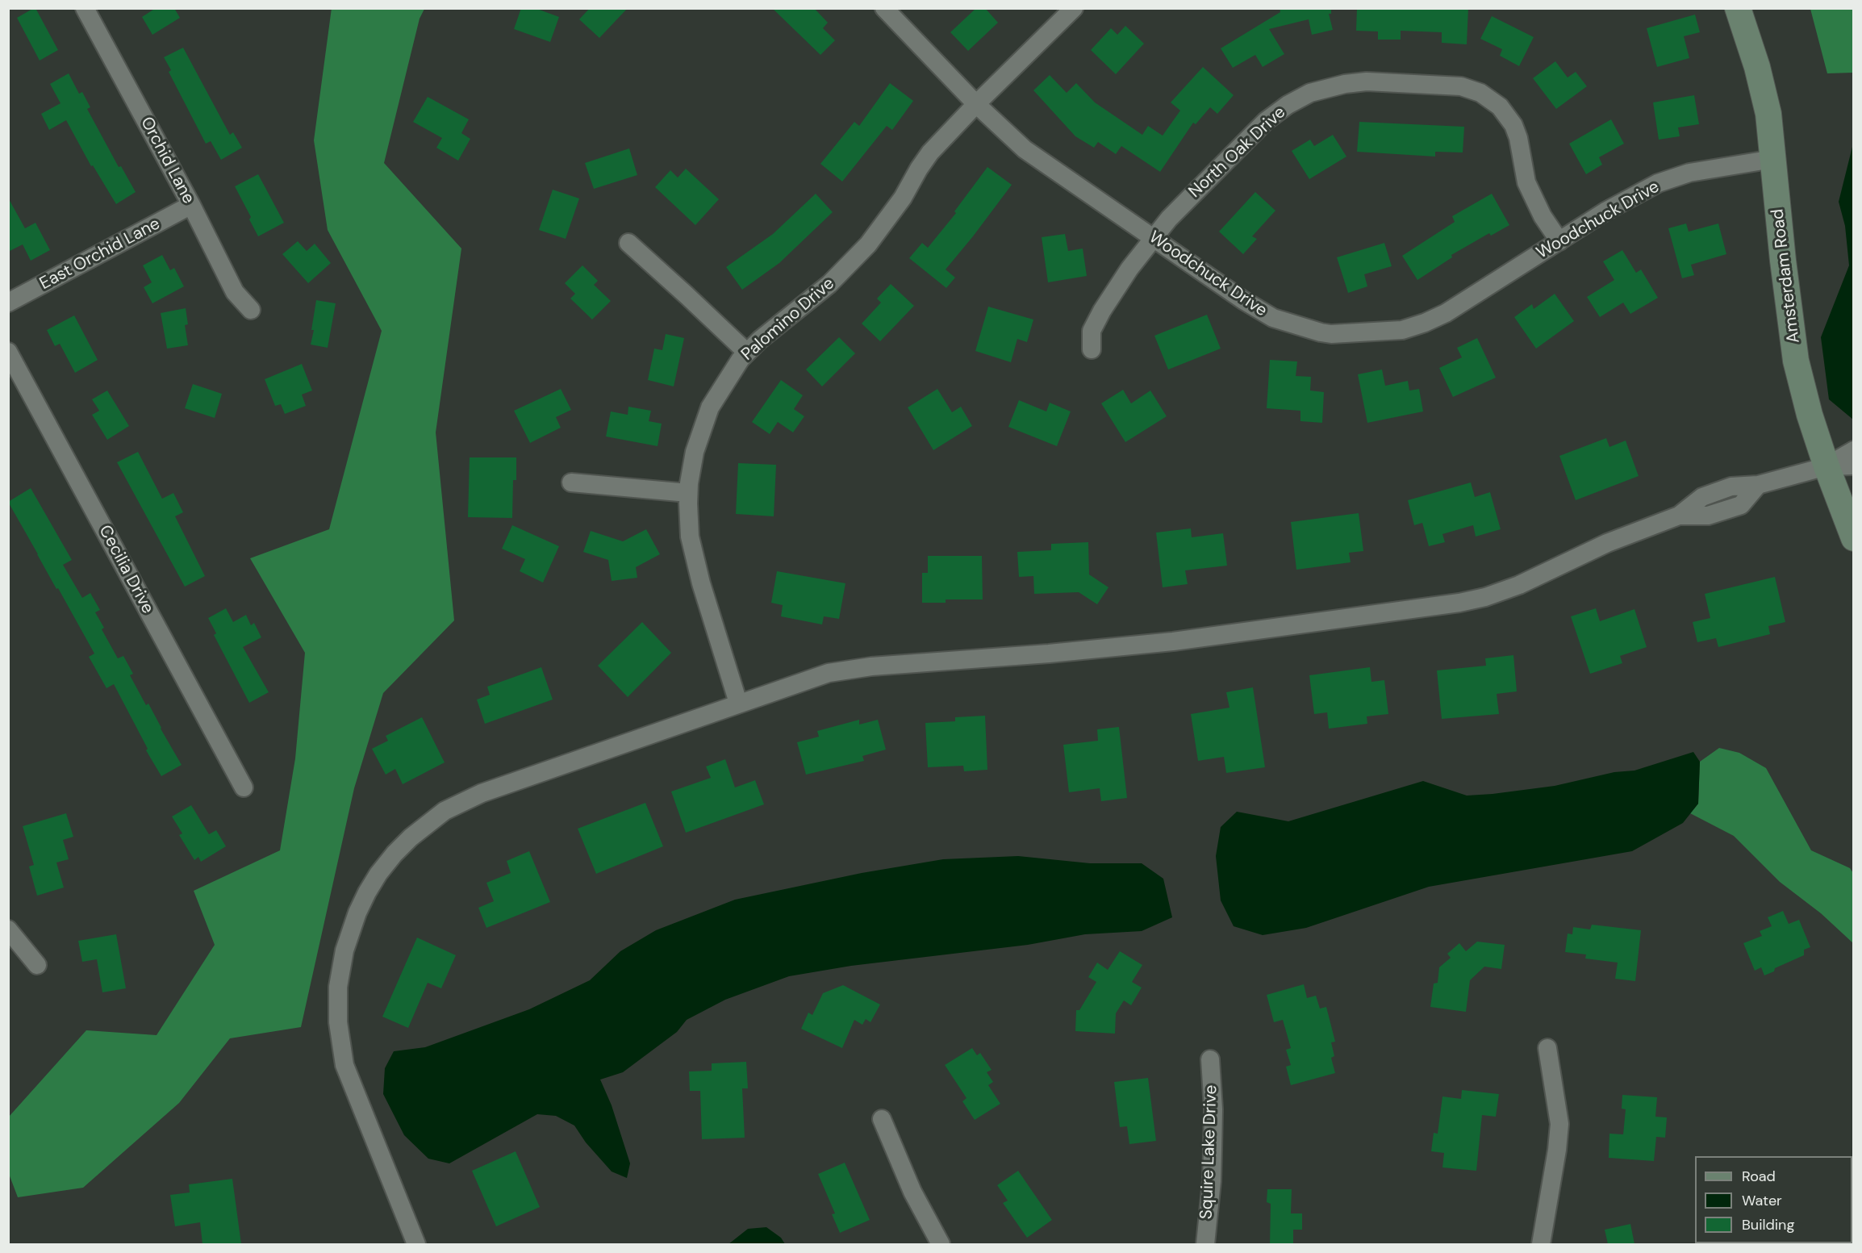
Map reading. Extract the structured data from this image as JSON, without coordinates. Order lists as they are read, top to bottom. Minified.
{"streets":{"street":["North Oak Drive","Orchid Lane","Woodchuck Drive","East Orchid Lane","Amsterdam Road","Palomino Drive","Cecilia Drive","Squire Lake Drive"]},"crossings":[["North Oak Drive","Woodchuck Drive"],["Orchid Lane","East Orchid Lane"],["Woodchuck Drive","Amsterdam Road"],["Woodchuck Drive","Palomino Drive"]],"legend":["Road","Water","Building"]}
